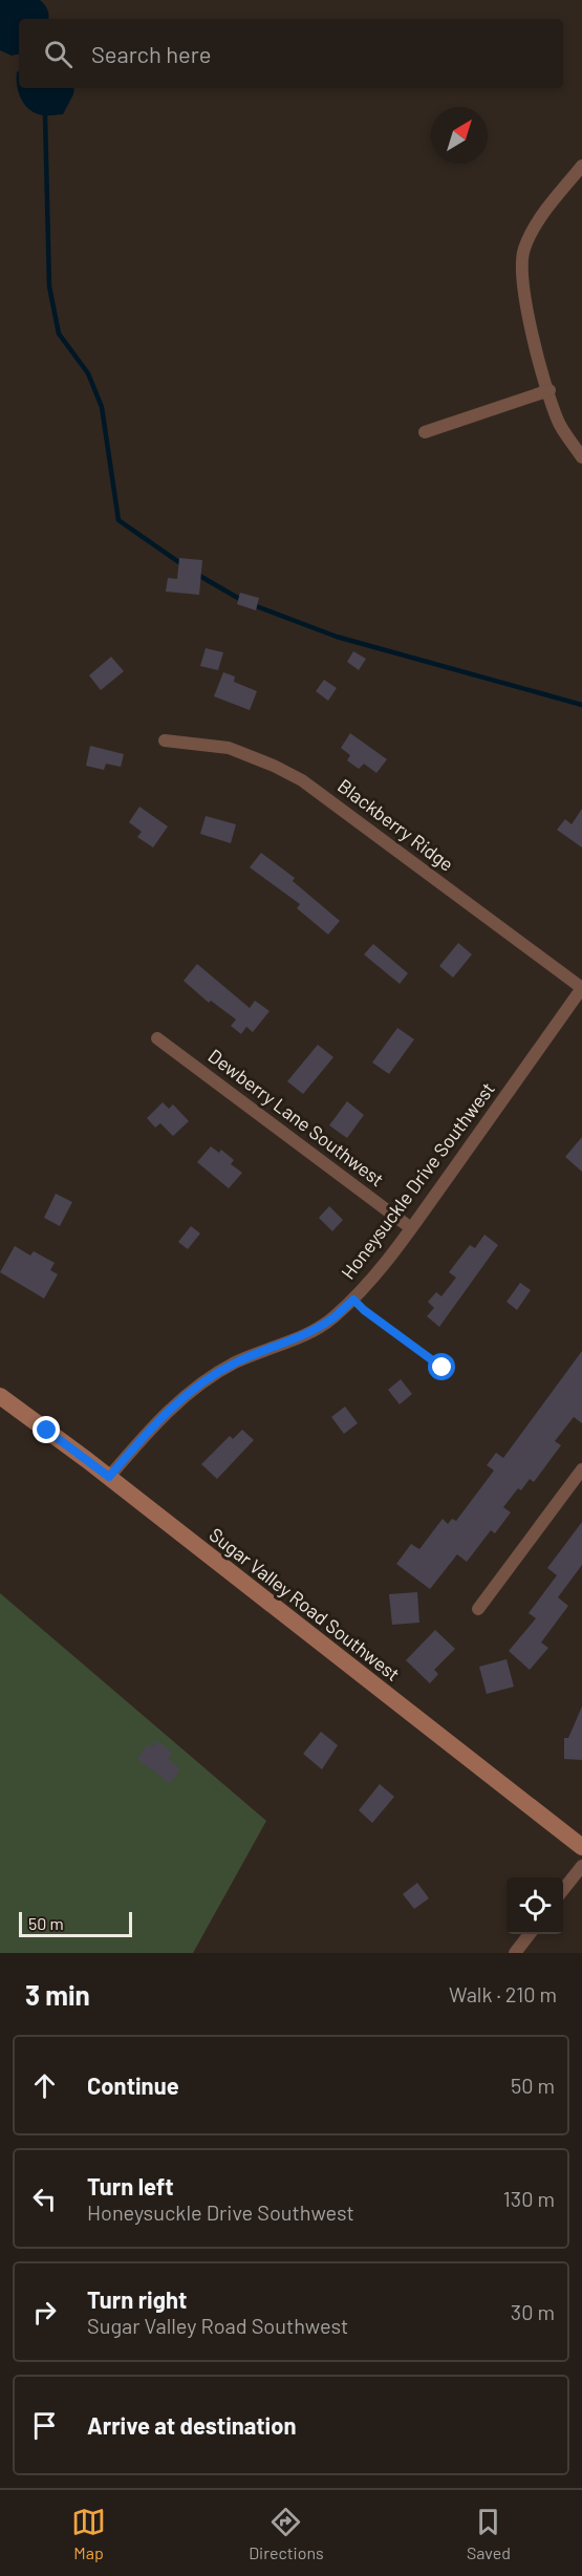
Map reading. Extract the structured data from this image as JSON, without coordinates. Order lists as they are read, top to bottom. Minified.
{"streets":{"street":["Blackberry Ridge","Dewberry Lane Southwest","Honeysuckle Drive Southwest","Sugar Valley Road Southwest"]},"crossings":[["Blackberry Ridge","Honeysuckle Drive Southwest"],["Dewberry Lane Southwest","Honeysuckle Drive Southwest"],["Honeysuckle Drive Southwest","Sugar Valley Road Southwest"]],"scale_bar":"50 m","north":"top right","page":{"search":"Search here","scale":"50 m","heading":["3 min","Walk · 210 m"],"list":[["Continue","50 m"],["Turn left","Honeysuckle Drive Southwest","130 m"],["Turn right","Sugar Valley Road Southwest","30 m"],"Arrive at destination"],"nav":["Map","Directions","Saved"]}}
